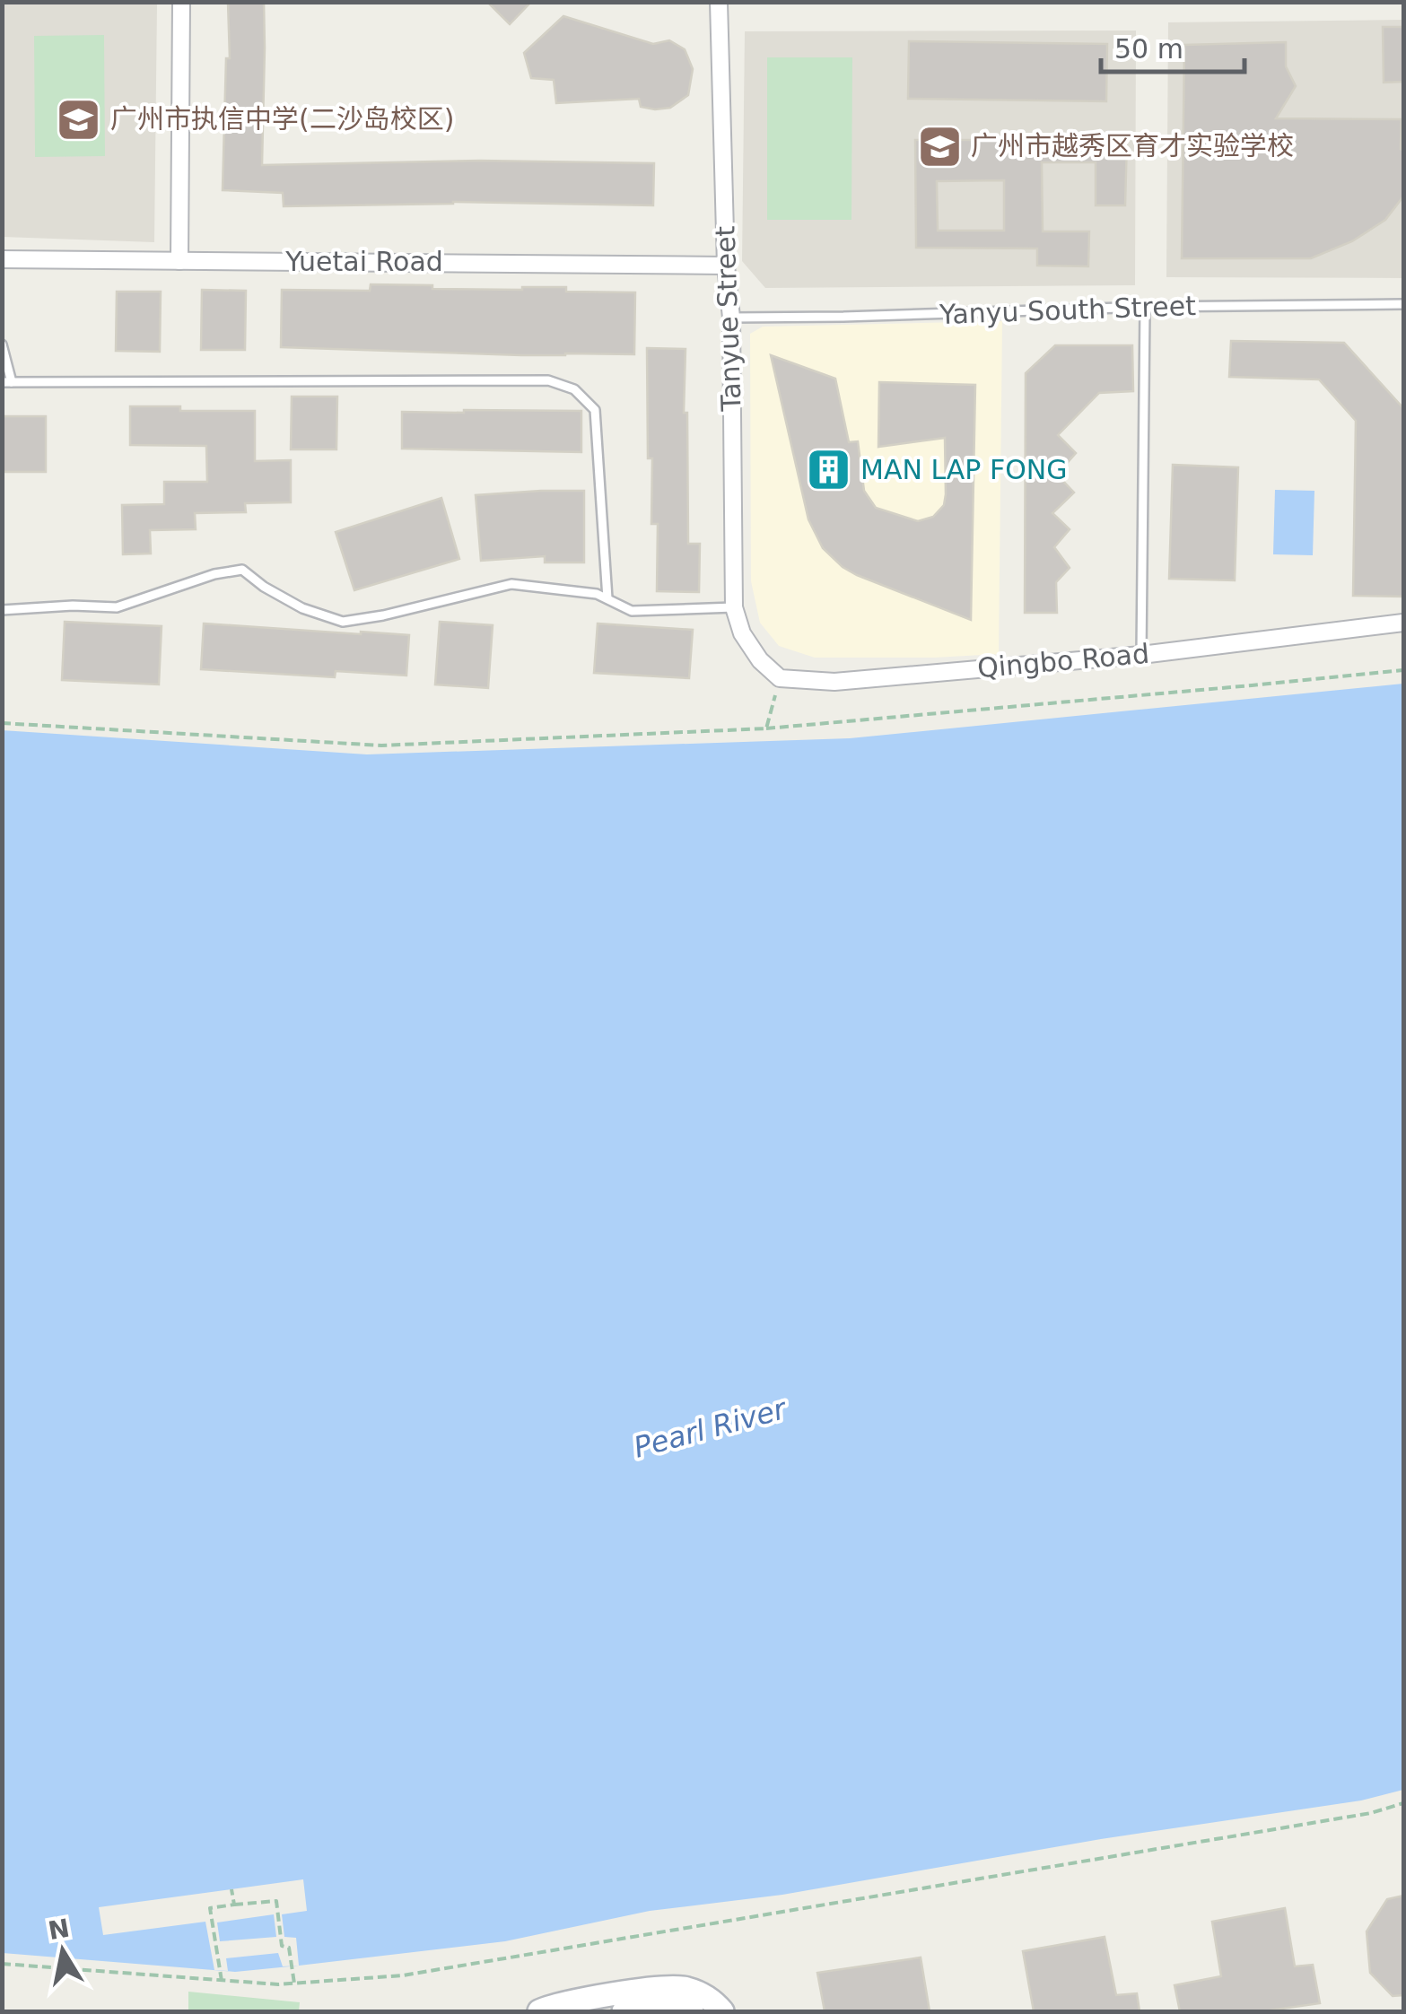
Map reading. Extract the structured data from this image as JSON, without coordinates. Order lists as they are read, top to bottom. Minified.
{"streets":{"street":["Yuetai Road","Tanyue Street","Qingbo Road"],"lane":["Yanyu South Street"]},"crossings":[["Yuetai Road","Tanyue Street"],["Yanyu South Street","Tanyue Street"],["Tanyue Street","Qingbo Road"]],"water":["Pearl River"],"places":{"school or university":["广州市执信中学(二沙岛校区)","广州市越秀区育才实验学校"],"building":["MAN LAP FONG"]},"scale_bar":"50 m","north":"top"}
